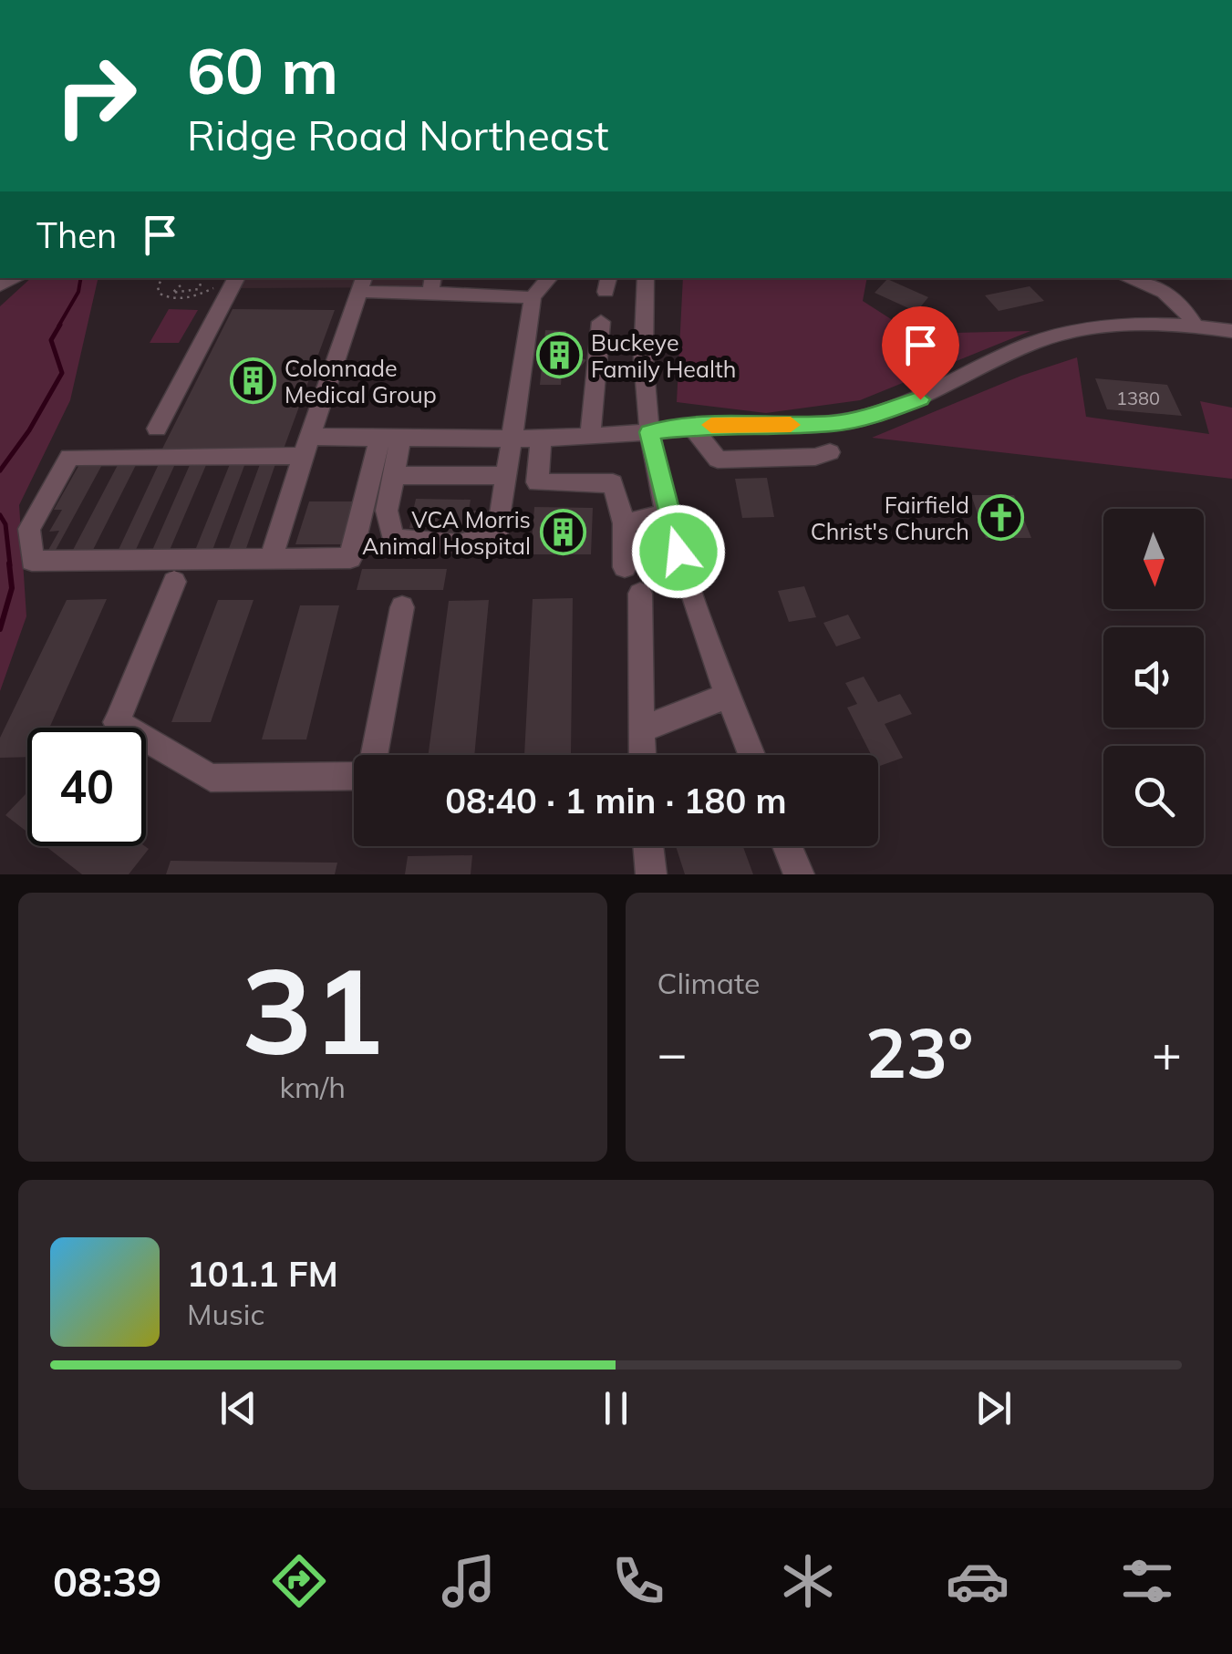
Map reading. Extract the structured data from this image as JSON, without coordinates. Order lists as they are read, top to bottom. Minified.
{"places":{"building":["Buckeye Family Health","Colonnade Medical Group","VCA Morris Animal Hospital"],"church":["Fairfield Christ's Church"]},"house_numbers":["1380"],"north":"bottom","page":{"turn":["60 m","Ridge Road Northeast"],"then":"Then","limit":"40","trip":"08:40 · 1 min · 180 m","tile":[["31","km/h"],"Climate"],"heat":["−","23°","+"],"song":["101.1 FM","Music"],"tabs":"08:39"}}
